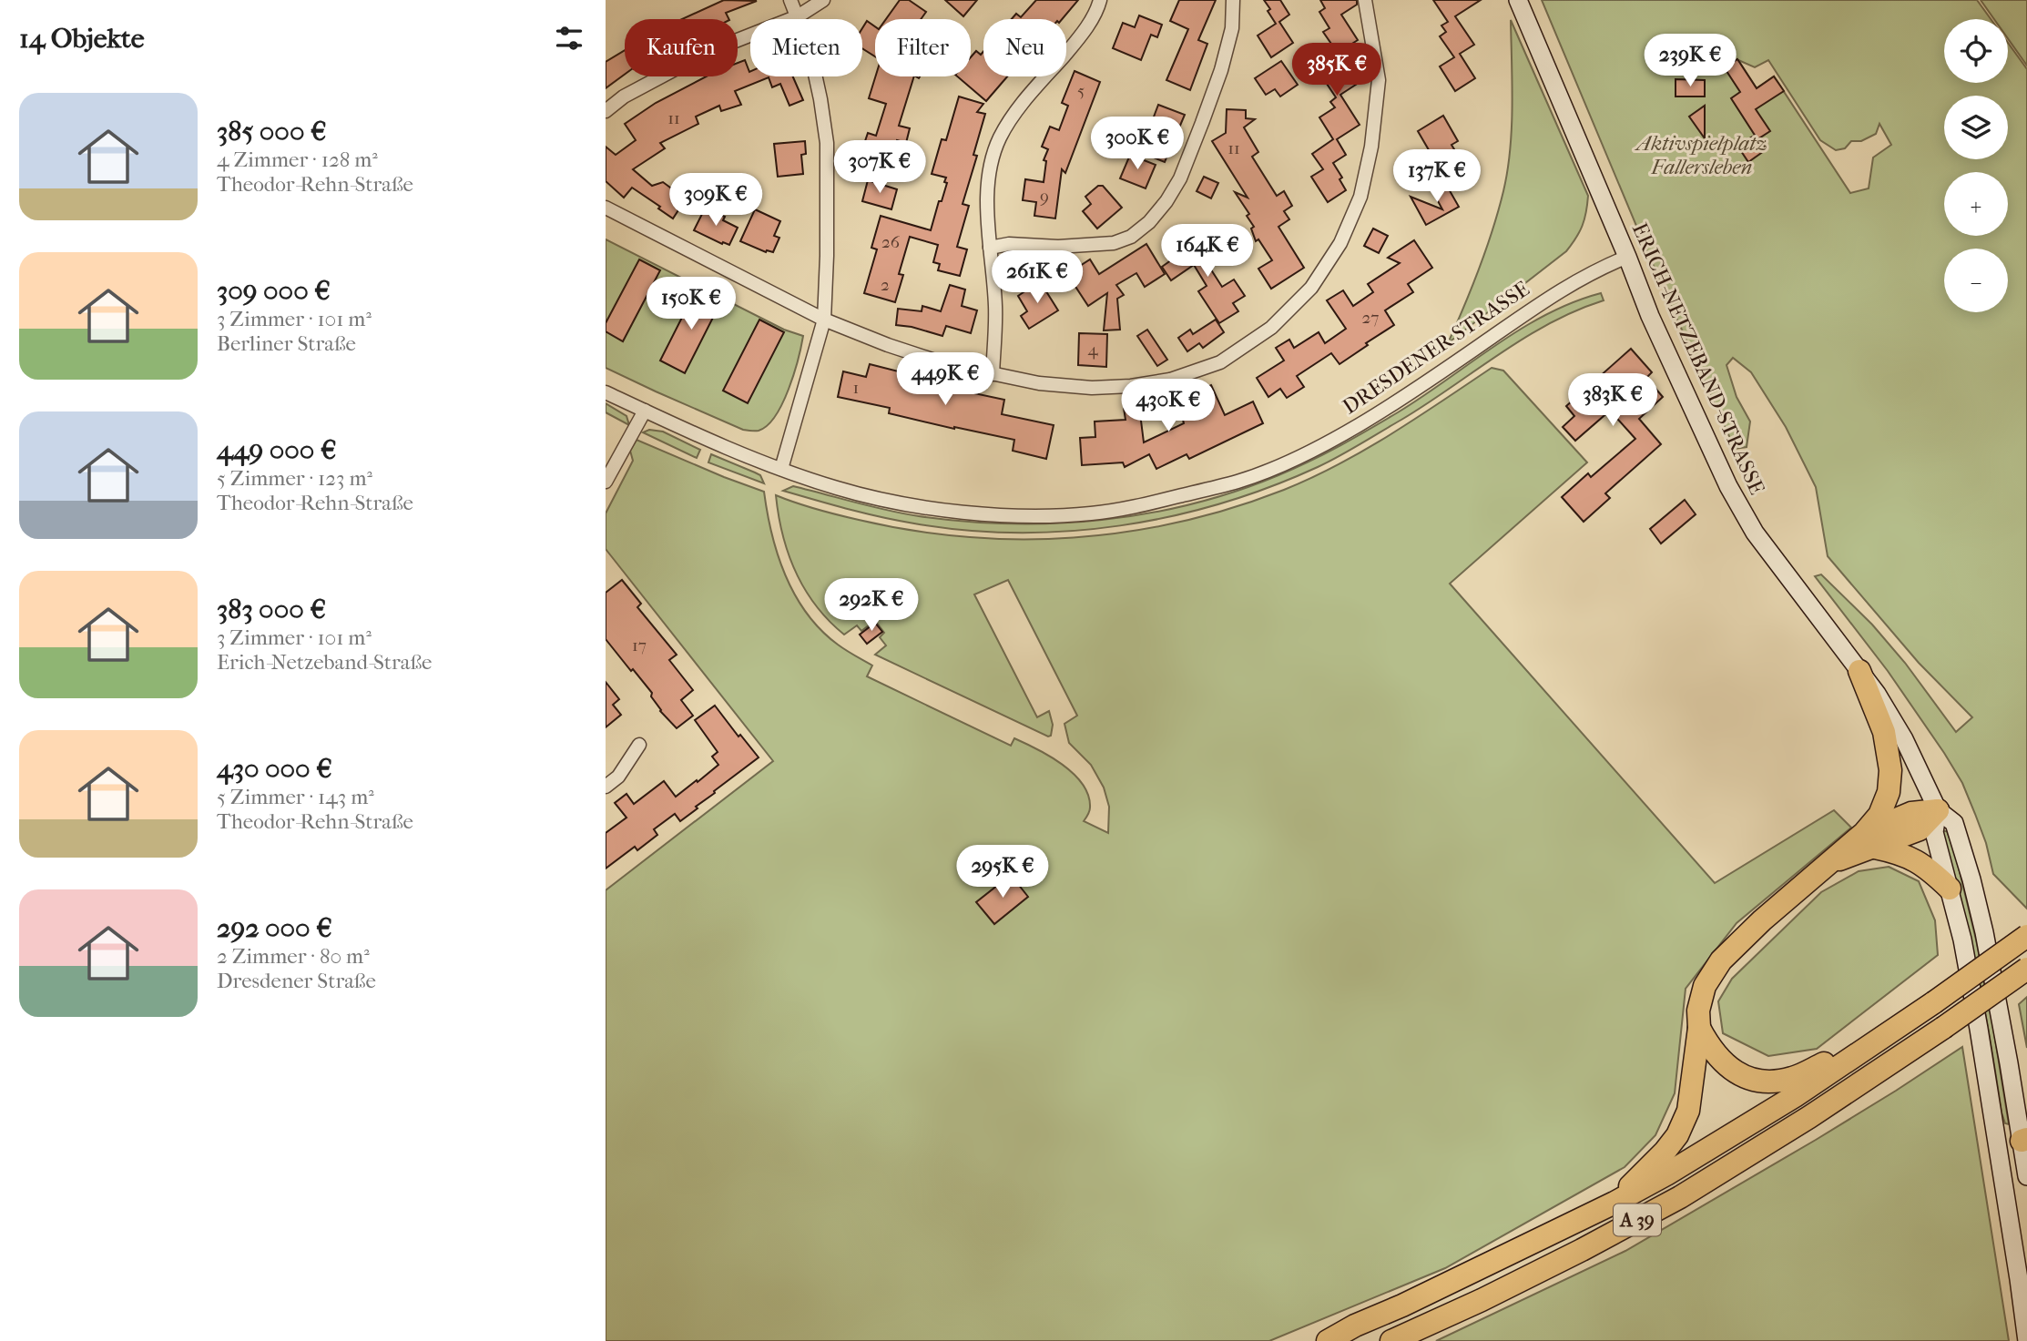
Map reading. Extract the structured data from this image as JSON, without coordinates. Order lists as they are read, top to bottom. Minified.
{"streets":{"highway":["A 39"],"street":["DRESDENER STRASSE","ERICH-NETZEBAND-STRASSE"]},"crossings":[["DRESDENER STRASSE","ERICH-NETZEBAND-STRASSE"]],"parks":["Aktivspielplatz Fallersleben"],"house_numbers":["5","11","11","9","26","2","27","4","1","17"],"page":{"heading":"14 Objekte","map_buttons":["+","−"],"chip":["Kaufen","Mieten","Filter","Neu"],"price":["239K €","385K €","300K €","307K €","137K €","309K €","164K €","261K €","150K €","449K €","383K €","430K €","292K €","295K €"],"list":[{"name":"385 000 €","note":"4 Zimmer · 128 m² · Theodor-Rehn-Straße"},{"name":"309 000 €","note":"3 Zimmer · 101 m² · Berliner Straße"},{"name":"449 000 €","note":"5 Zimmer · 123 m² · Theodor-Rehn-Straße"},{"name":"383 000 €","note":"3 Zimmer · 101 m² · Erich-Netzeband-Straße"},{"name":"430 000 €","note":"5 Zimmer · 143 m² · Theodor-Rehn-Straße"},{"name":"292 000 €","note":"2 Zimmer · 80 m² · Dresdener Straße"}]}}
